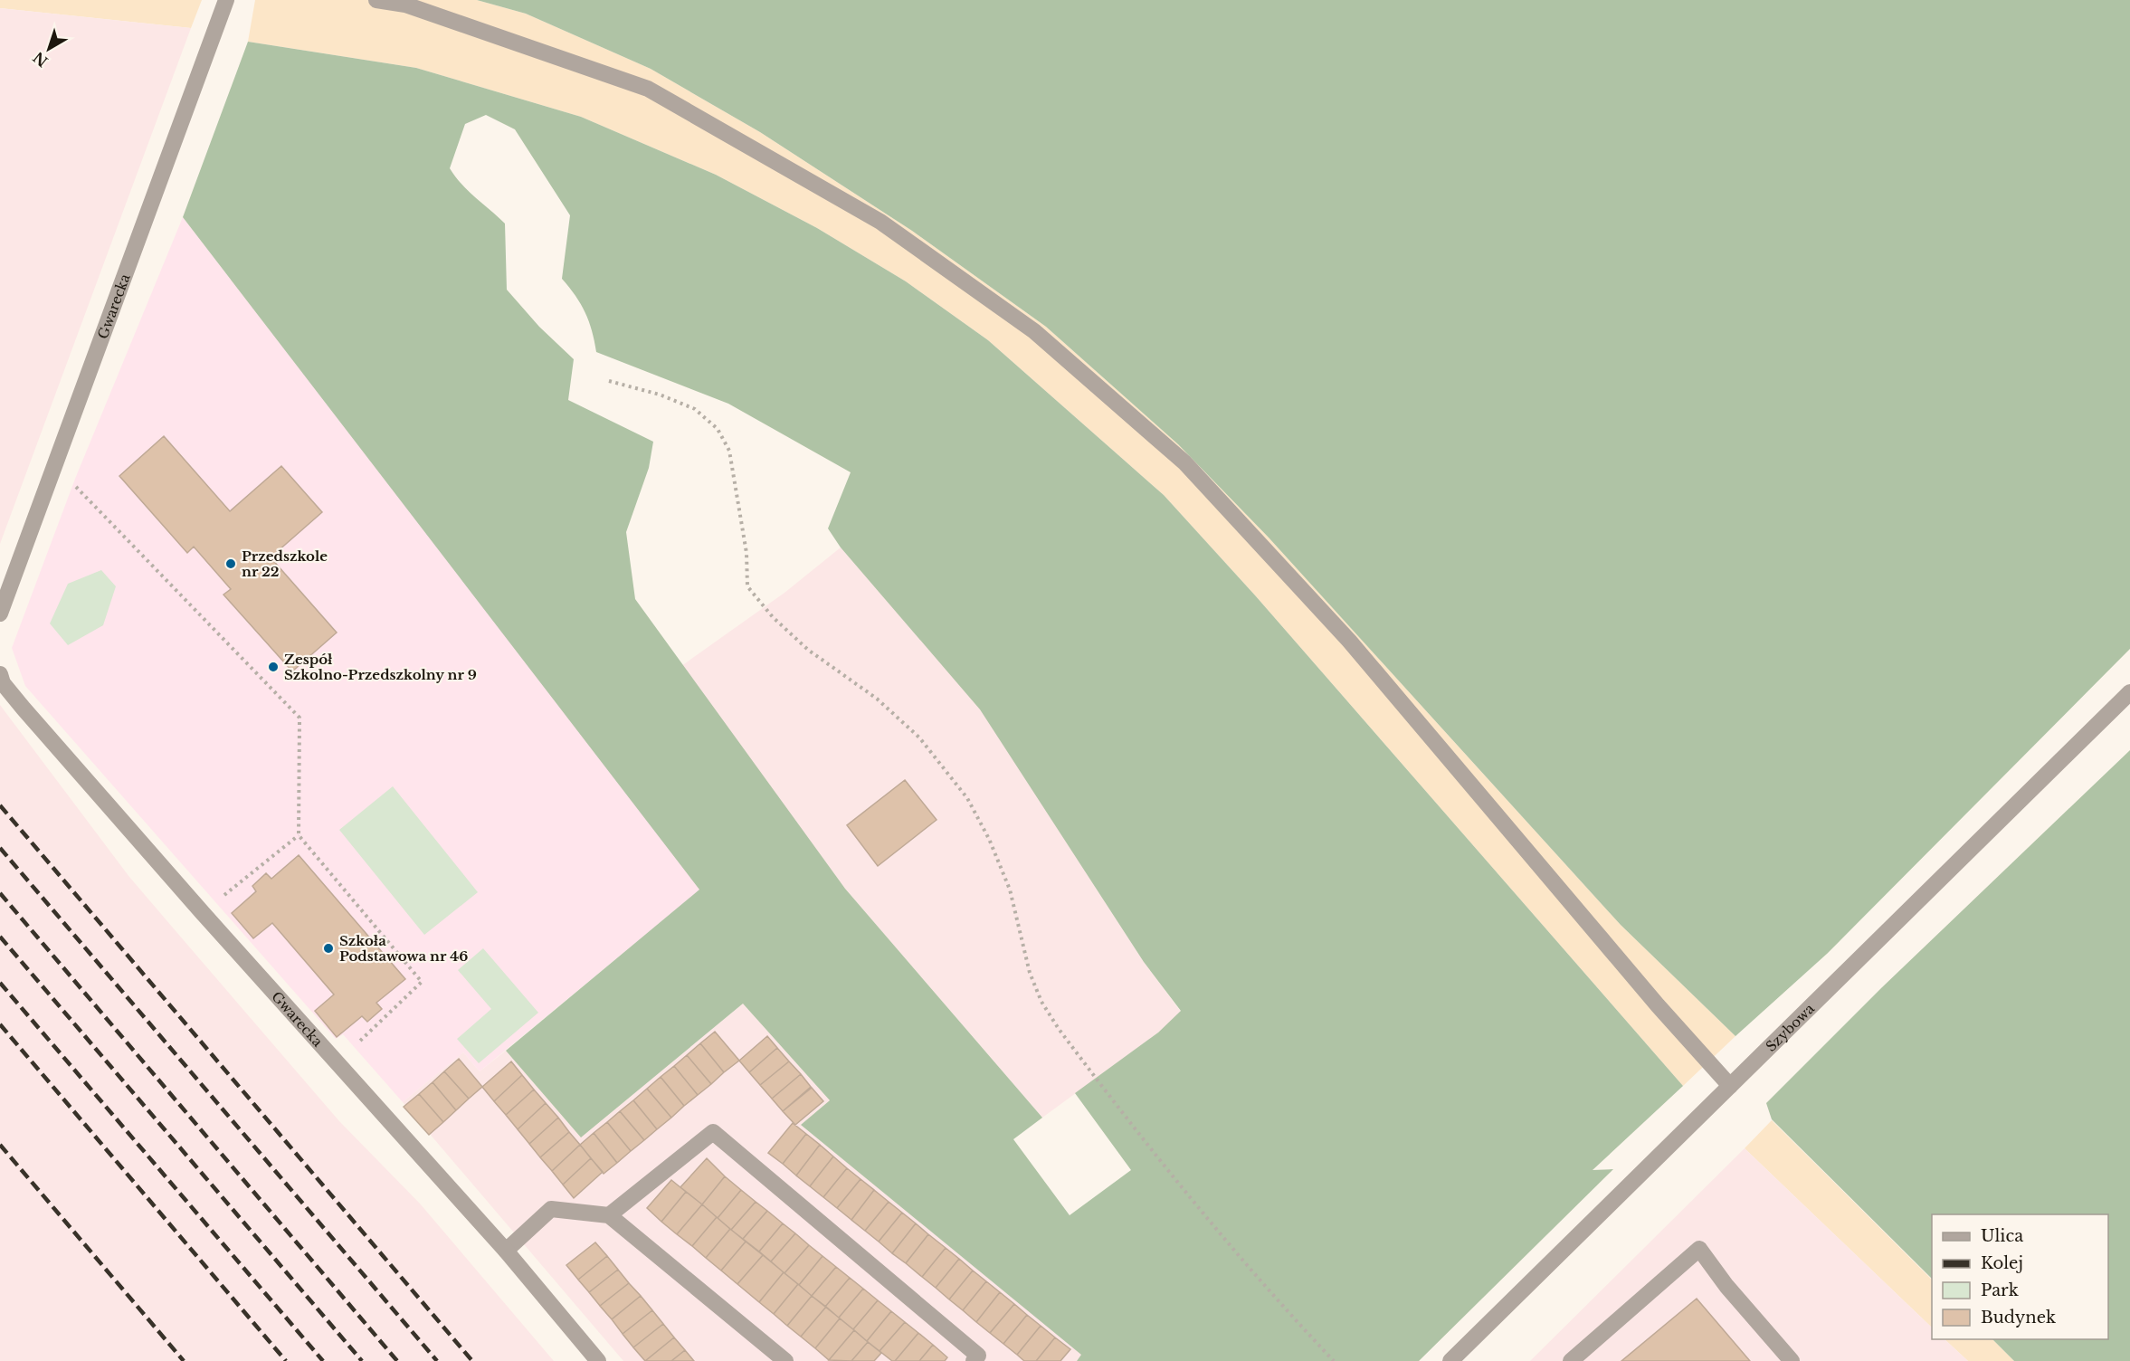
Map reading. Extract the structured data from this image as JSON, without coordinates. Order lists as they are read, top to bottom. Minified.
{"streets":{"street":["Gwarecka","Szybowa"]},"places":["Przedszkole nr 22","Zespół Szkolno-Przedszkolny nr 9","Szkoła Podstawowa nr 46"],"legend":["Ulica","Kolej","Park","Budynek"],"north":"bottom left"}
